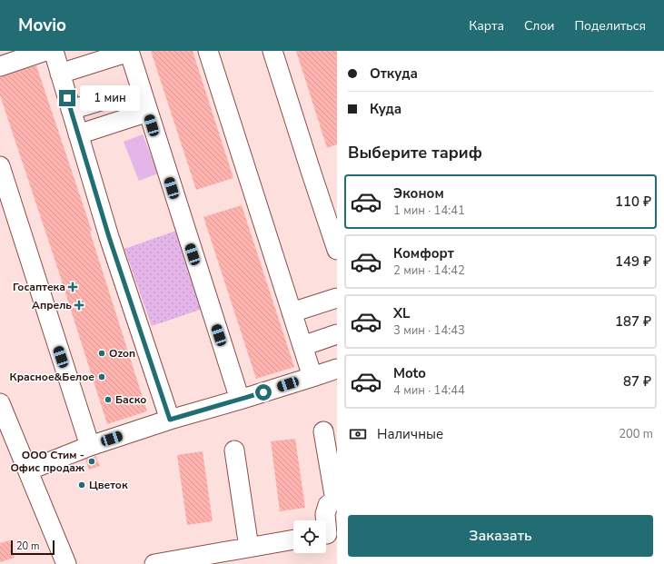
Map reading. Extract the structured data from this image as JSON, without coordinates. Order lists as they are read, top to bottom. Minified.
{"places":{"health":["Госаптека","Апрель"],"other":["Ozon","Красное&Белое","Баско","ООО Стим - Офис продаж","Цветок"]},"scale_bar":"20 m","page":{"header":"Movio","nav":["Карта","Слои","Поделиться"],"banner":["Откуда","Куда"],"bubble":"1 мин","heading":"Выберите тариф","list":[{"name":"Эконом","note":"1 мин · 14:41","value":"110 ₽"},{"name":"Комфорт","note":"2 мин · 14:42","value":"149 ₽"},{"name":"XL","note":"3 мин · 14:43","value":"187 ₽"},{"name":"Moto","note":"4 мин · 14:44","value":"87 ₽"}],"pay":["Наличные","200 m"],"buttons":"Заказать","scale":"20 m"}}
